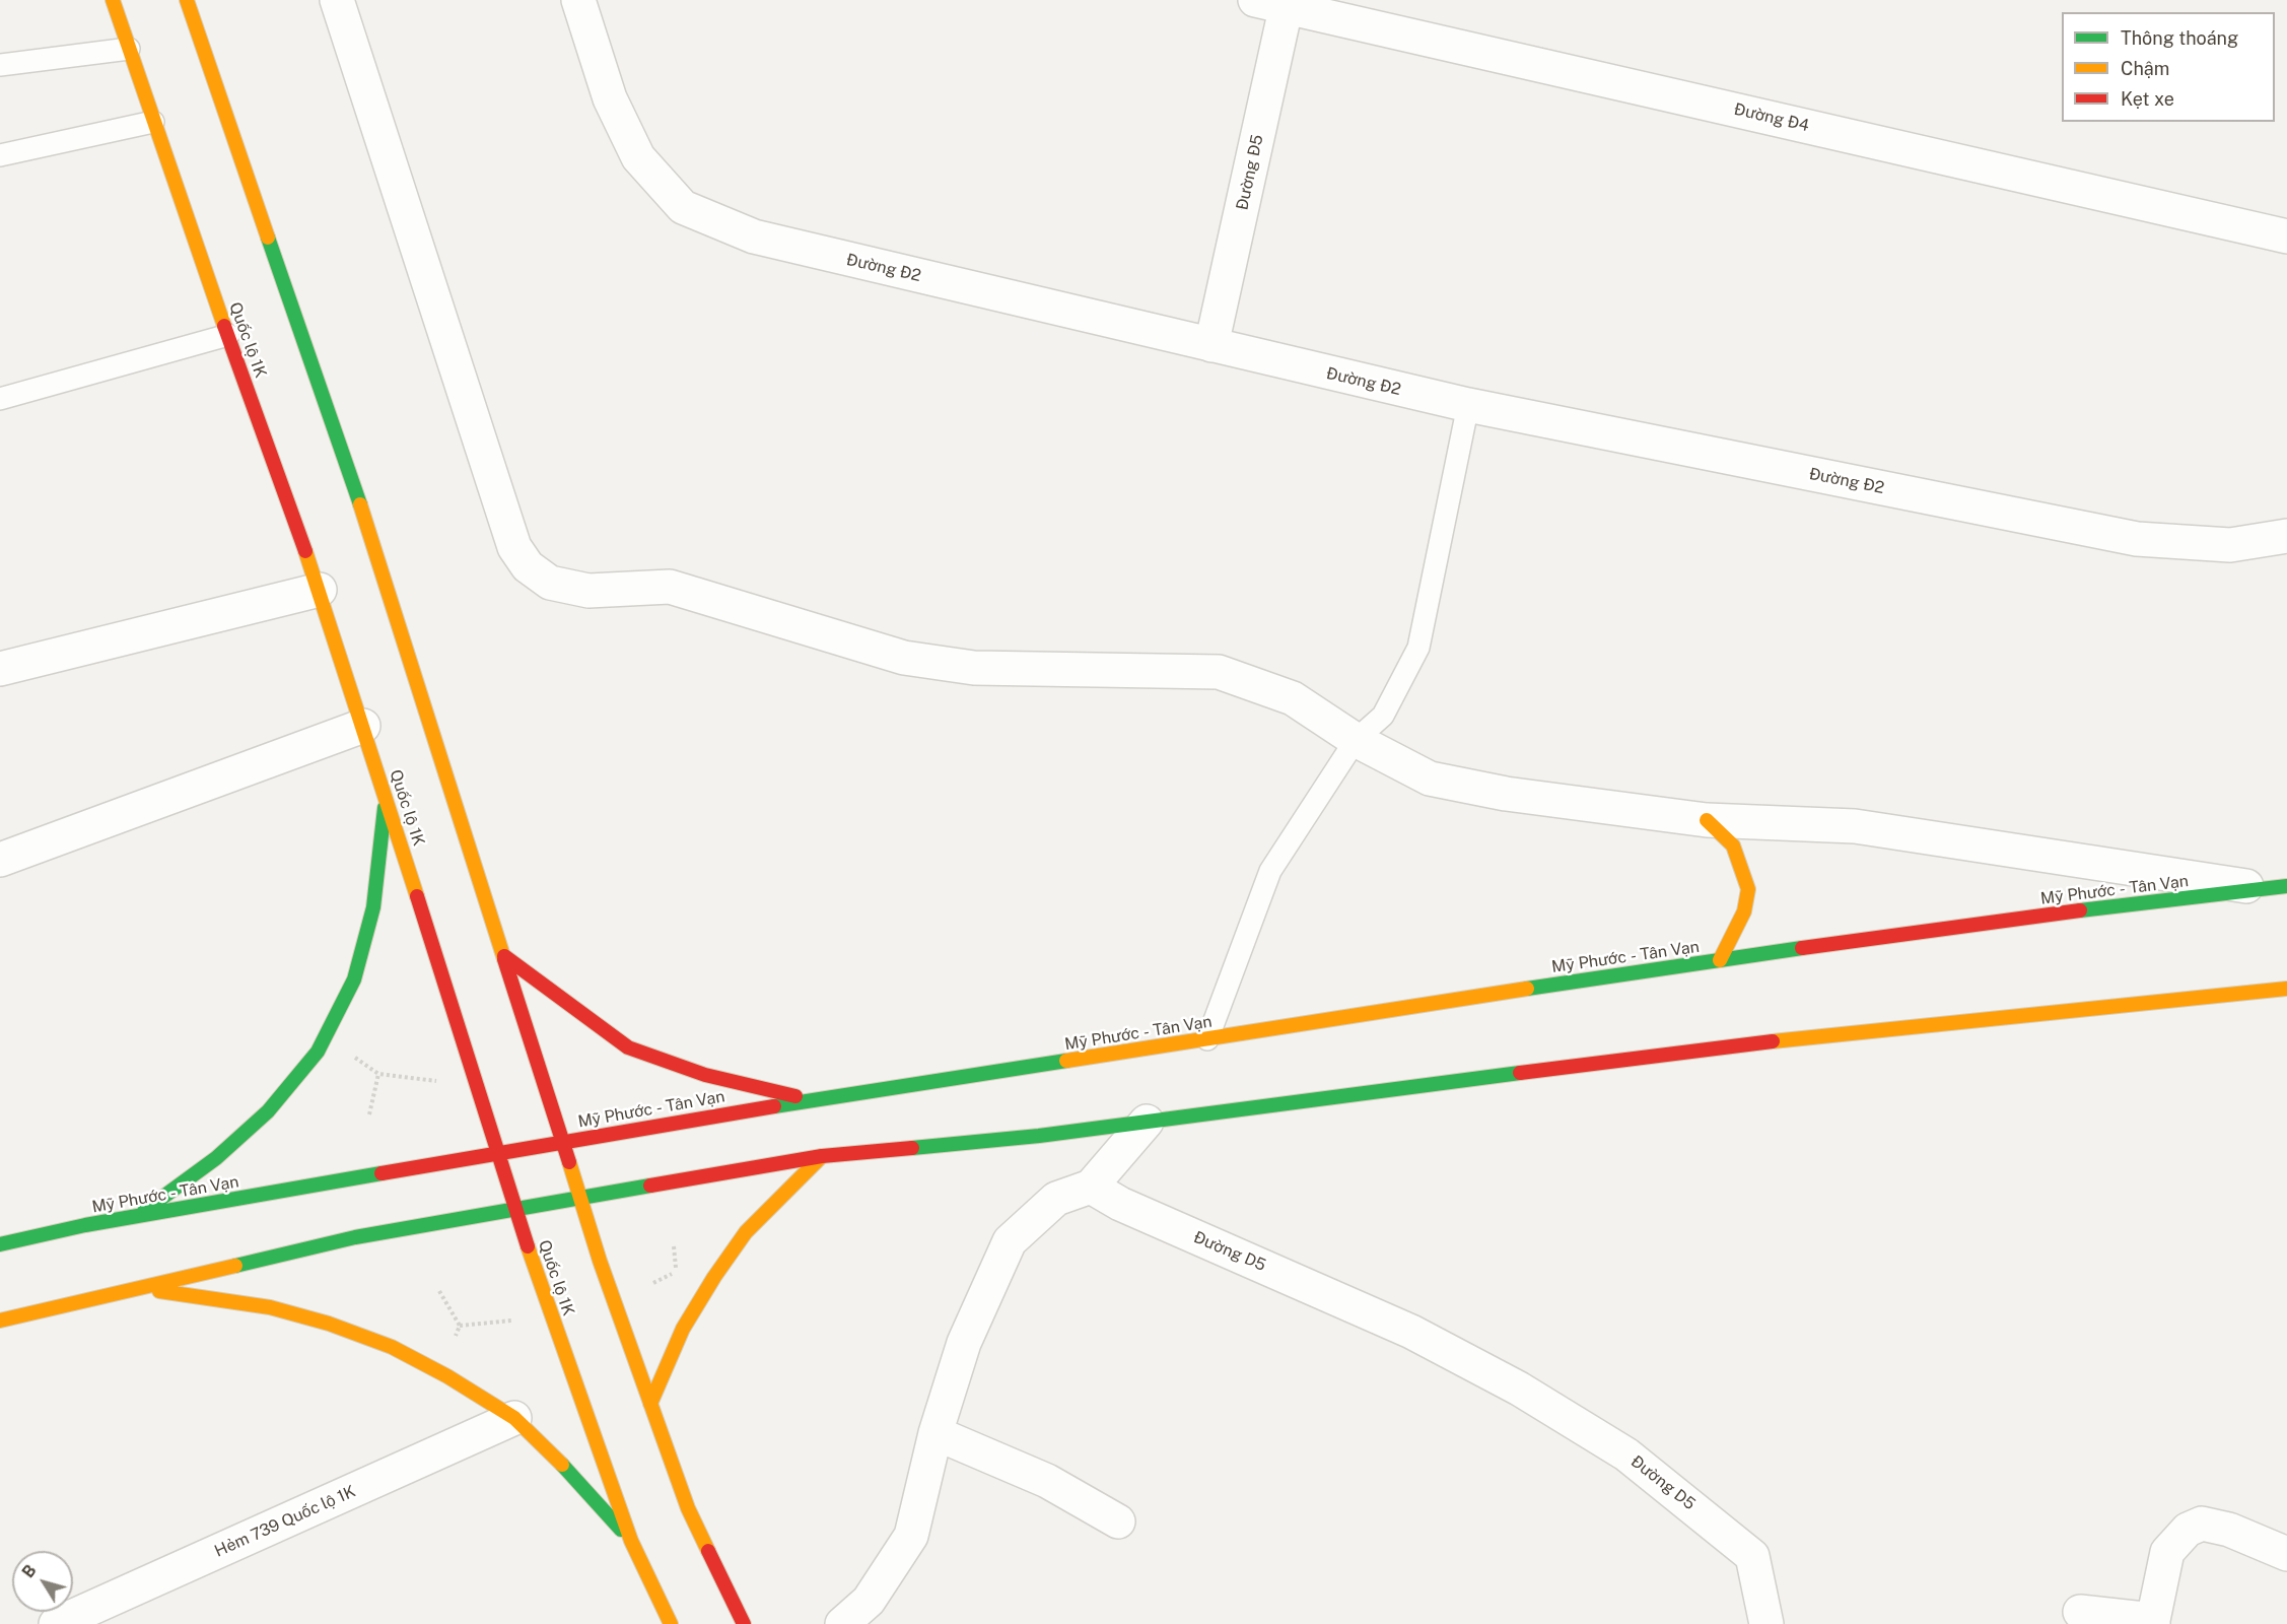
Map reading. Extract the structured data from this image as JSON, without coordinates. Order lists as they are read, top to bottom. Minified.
{"streets":{"main road":["Quốc lộ 1K","Mỹ Phước - Tân Vạn"],"street":["Đường Đ4","Đường Đ5","Đường Đ2","Đường D5","Hẻm 739 Quốc lộ 1K"]},"crossings":[["Đường Đ4","Đường Đ5"],["Đường Đ5","Đường Đ2"],["Quốc lộ 1K","Mỹ Phước - Tân Vạn"]],"legend":["Thông thoáng","Chậm","Kẹt xe"],"north":"top left"}
